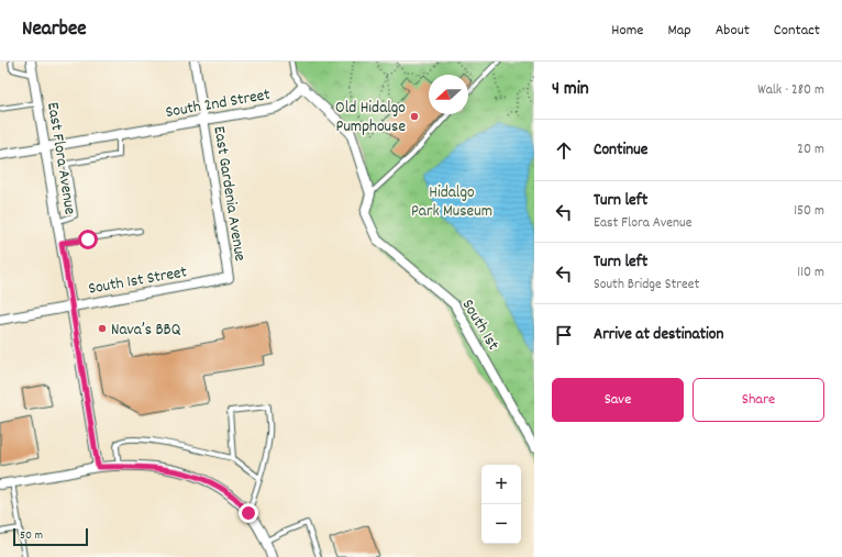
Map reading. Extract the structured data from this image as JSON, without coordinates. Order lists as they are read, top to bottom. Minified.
{"streets":{"street":["South 2nd Street","East Flora Avenue","East Gardenia Avenue","South 1st Street","South 1st"]},"crossings":[["South 2nd Street","East Flora Avenue"],["South 2nd Street","East Gardenia Avenue"],["East Flora Avenue","South 1st Street"],["East Gardenia Avenue","South 1st Street"]],"parks":["Hidalgo Park Museum"],"places":["Old Hidalgo Pumphouse","Nava’s BBQ"],"scale_bar":"50 m","north":"left","page":{"header":"Nearbee","nav":["Home","Map","About","Contact"],"heading":["4 min","Walk · 280 m"],"list":[["Continue","20 m"],["Turn left","East Flora Avenue","150 m"],["Turn left","South Bridge Street","110 m"],"Arrive at destination"],"buttons":["Save","Share"],"map_buttons":["+","−"],"scale":"50 m"}}
